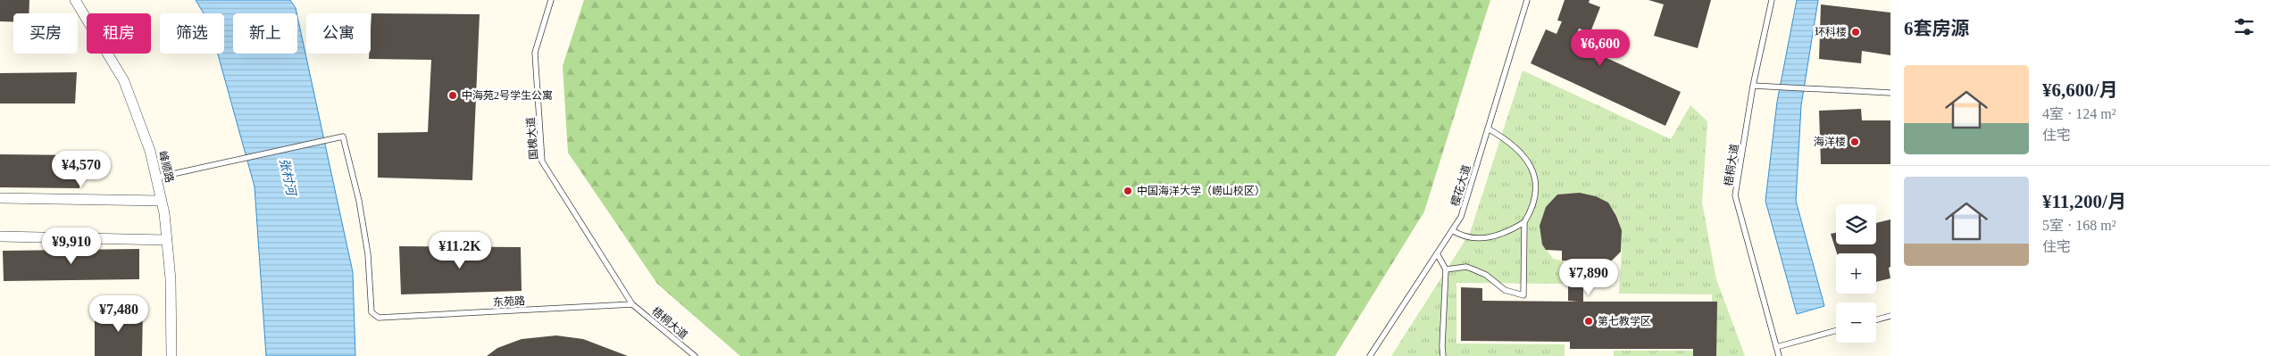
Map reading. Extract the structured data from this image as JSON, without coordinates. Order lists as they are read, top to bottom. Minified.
{"streets":{"street":["峰顺路"],"lane":["国槐大道","梧桐大道","樱花大道","东苑路"]},"crossings":[["国槐大道","梧桐大道"],["国槐大道","东苑路"],["梧桐大道","东苑路"],["峰顺路","东苑路"]],"water":["张村河"],"places":["环科楼","中海苑2号学生公寓","海洋楼","中国海洋大学（崂山校区）","第七教学区"],"page":{"heading":"6套房源","chip":["买房","租房","筛选","新上","公寓"],"price":["¥6,600","¥4,570","¥9,910","¥11.2K","¥7,890","¥7,480"],"list":[{"name":"¥6,600/月","note":"4室 · 124 m² · 住宅"},{"name":"¥11,200/月","note":"5室 · 168 m² · 住宅"}],"map_buttons":["+","−"]}}
